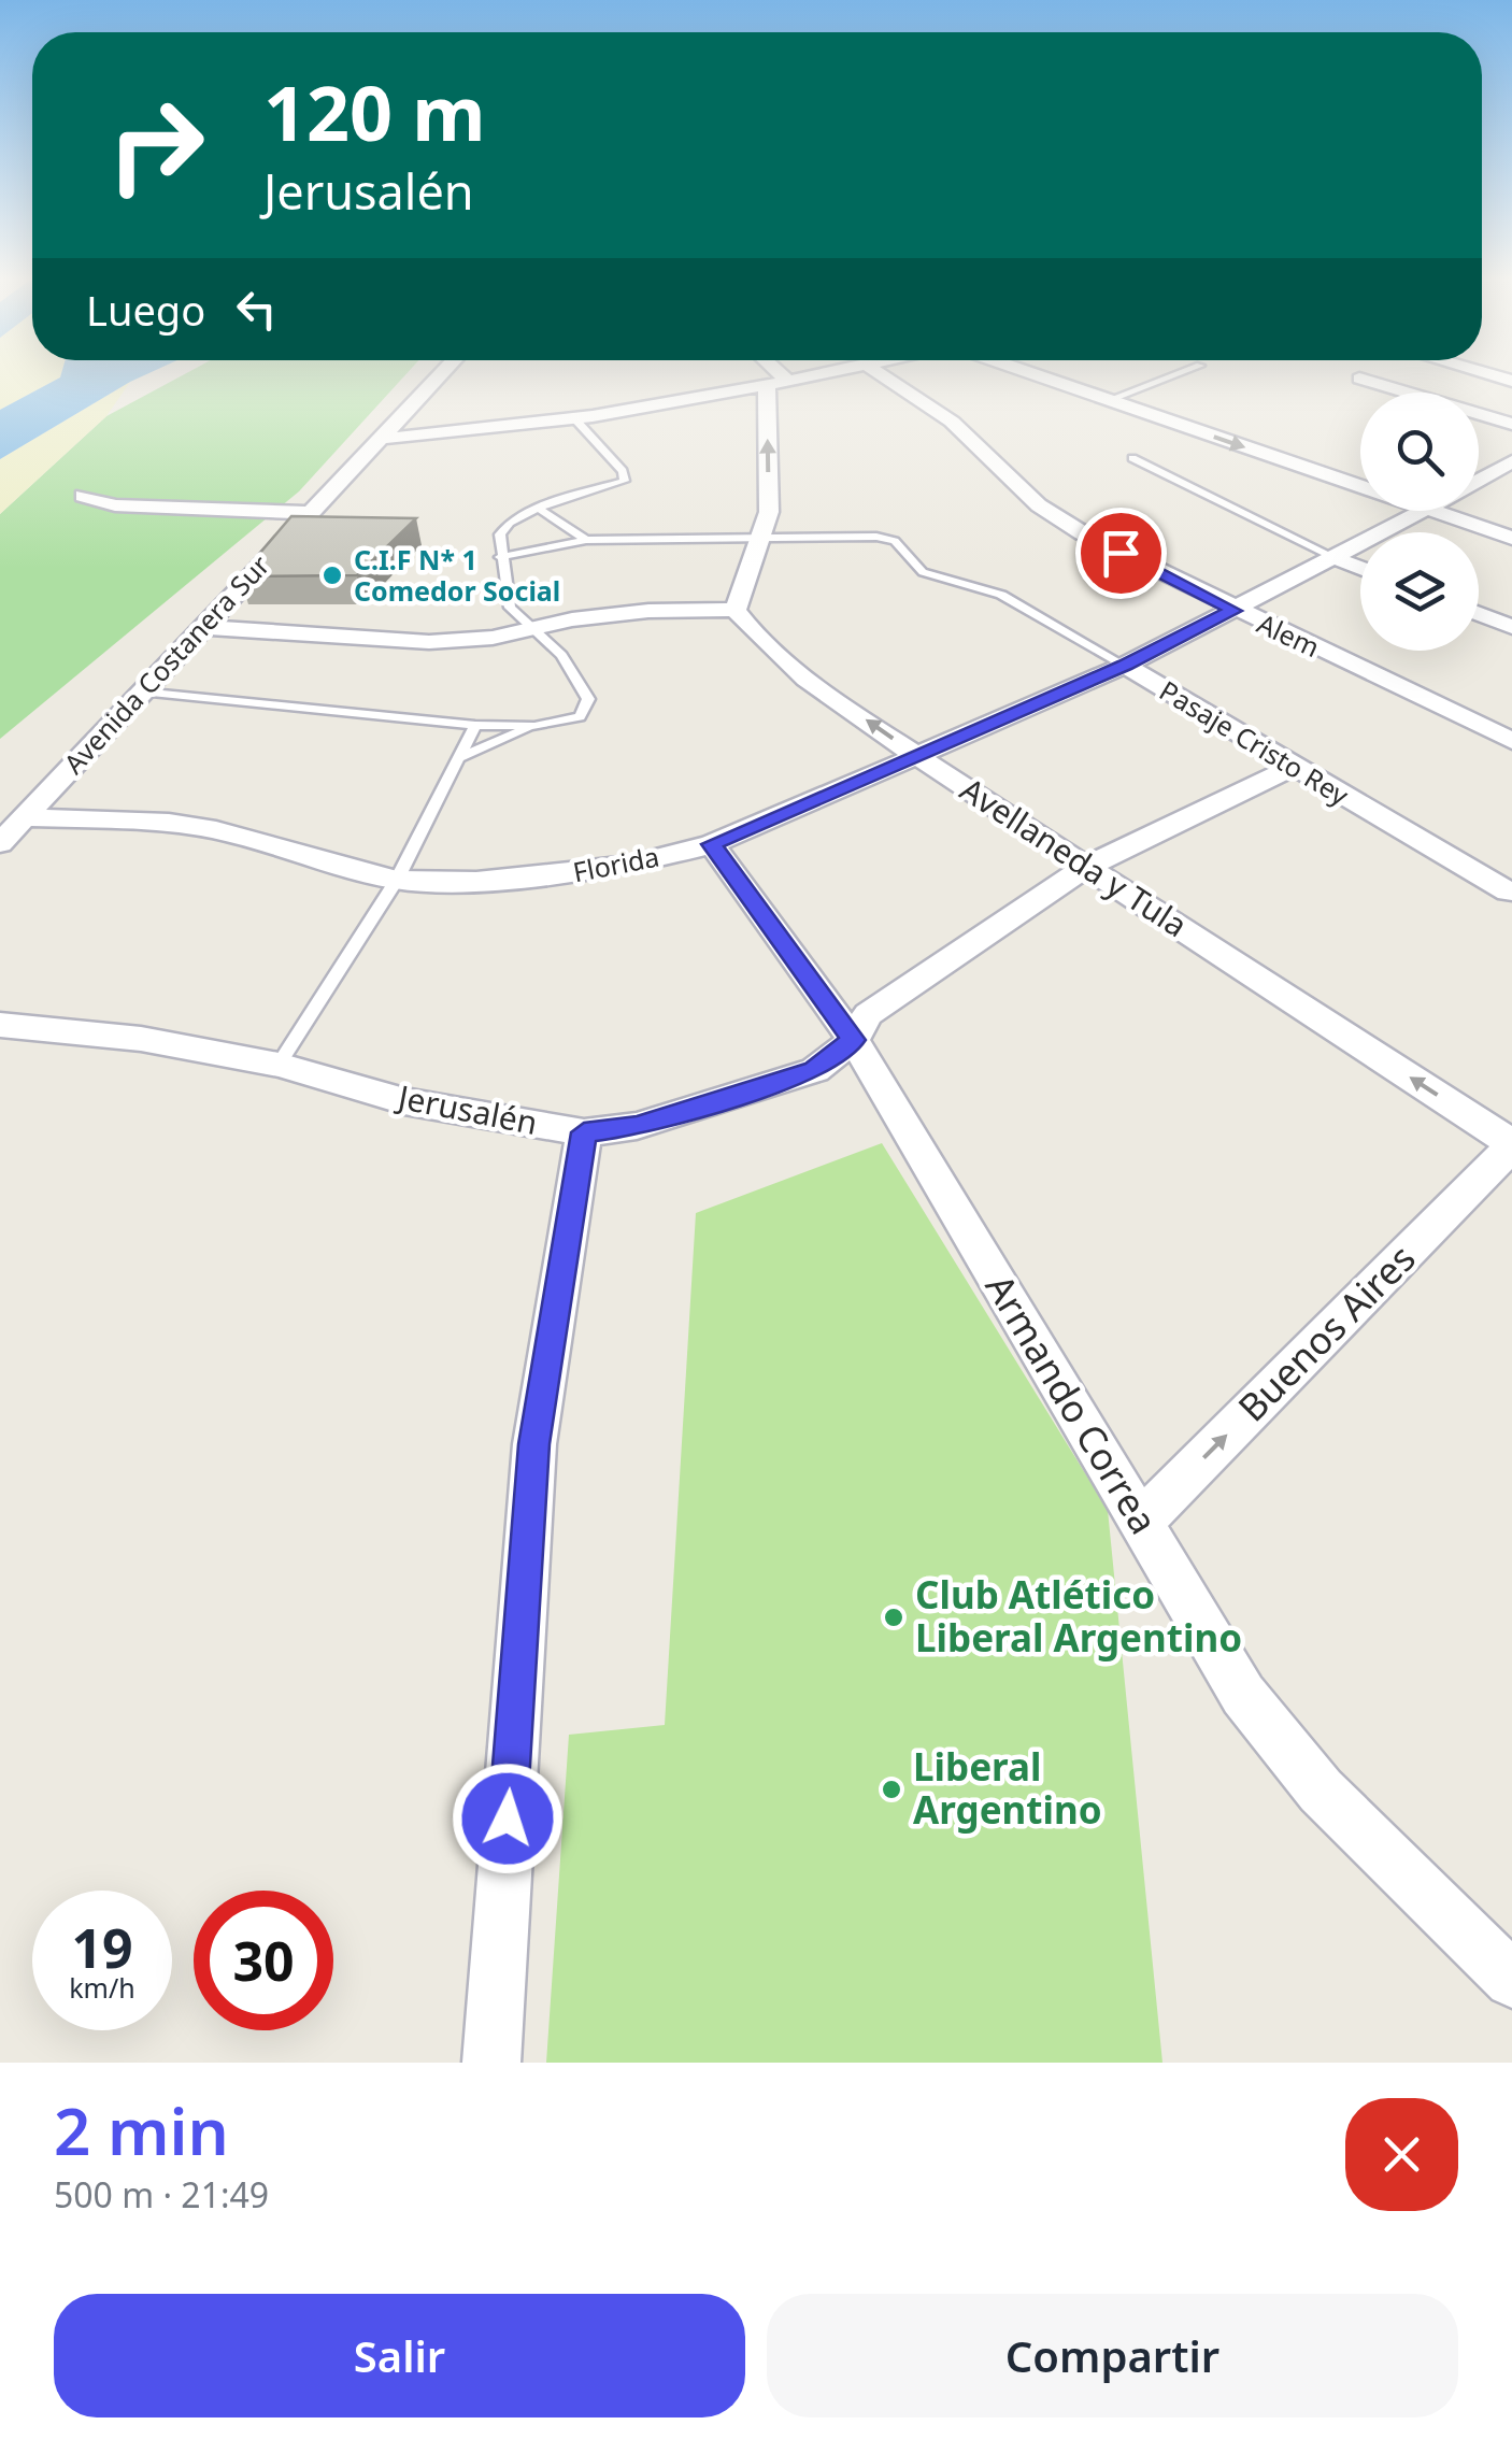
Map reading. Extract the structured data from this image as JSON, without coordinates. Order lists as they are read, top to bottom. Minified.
{"streets":{"street":["Alem","Avenida Costanera Sur","Pasaje Cristo Rey","Avellaneda y Tula","Florida","Jerusalén","Buenos Aires","Armando Correa"]},"crossings":[["Alem","Florida"],["Avenida Costanera Sur","Florida"],["Pasaje Cristo Rey","Florida"],["Pasaje Cristo Rey","Jerusalén"],["Avellaneda y Tula","Florida"],["Avellaneda y Tula","Jerusalén"],["Avellaneda y Tula","Buenos Aires"],["Florida","Armando Correa"],["Jerusalén","Armando Correa"],["Buenos Aires","Armando Correa"]],"one_way":["Avellaneda y Tula","Buenos Aires"],"places":["C.I.F N* 1 Comedor Social","Club Atlético Liberal Argentino","Liberal Argentino"],"page":{"turn":["120 m","Jerusalén"],"then":"Luego","speed":"19 km/h","limit":"30","heading":["2 min","500 m · 21:49"],"buttons":["Salir","Compartir"]}}
